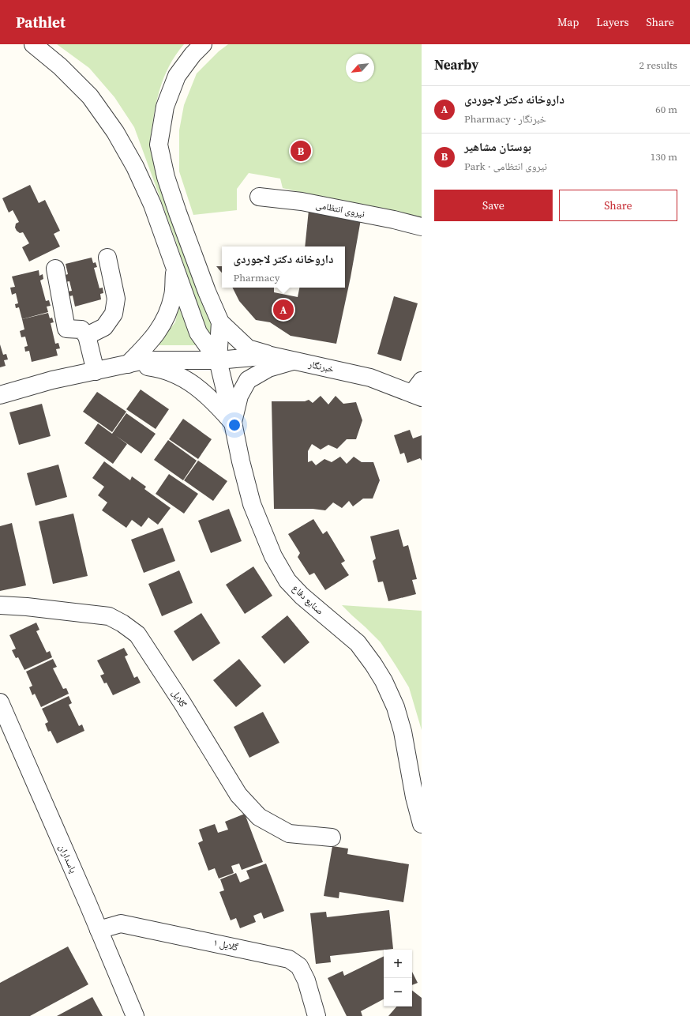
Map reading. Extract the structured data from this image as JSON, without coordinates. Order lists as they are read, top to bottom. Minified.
{"streets":{"street":["نیروی انتظامی","خبرنگار","صنایع دفاع","گلایل","پاسداران","گلایل ۱"]},"crossings":[["خبرنگار","صنایع دفاع"],["پاسداران","گلایل ۱"]],"north":"bottom left","page":{"header":"Pathlet","nav":["Map","Layers","Share"],"heading":["Nearby","2 results"],"list":[{"mark":"A","name":"داروخانه دکتر لاجوردی","note":"Pharmacy · خبرنگار","value":"60 m"},{"mark":"B","name":"بوستان مشاهیر","note":"Park · نیروی انتظامی","value":"130 m"}],"pins":["B","A"],"buttons":["Save","Share"],"popup":["داروخانه دکتر لاجوردی","Pharmacy"],"map_buttons":["+","−"]}}
